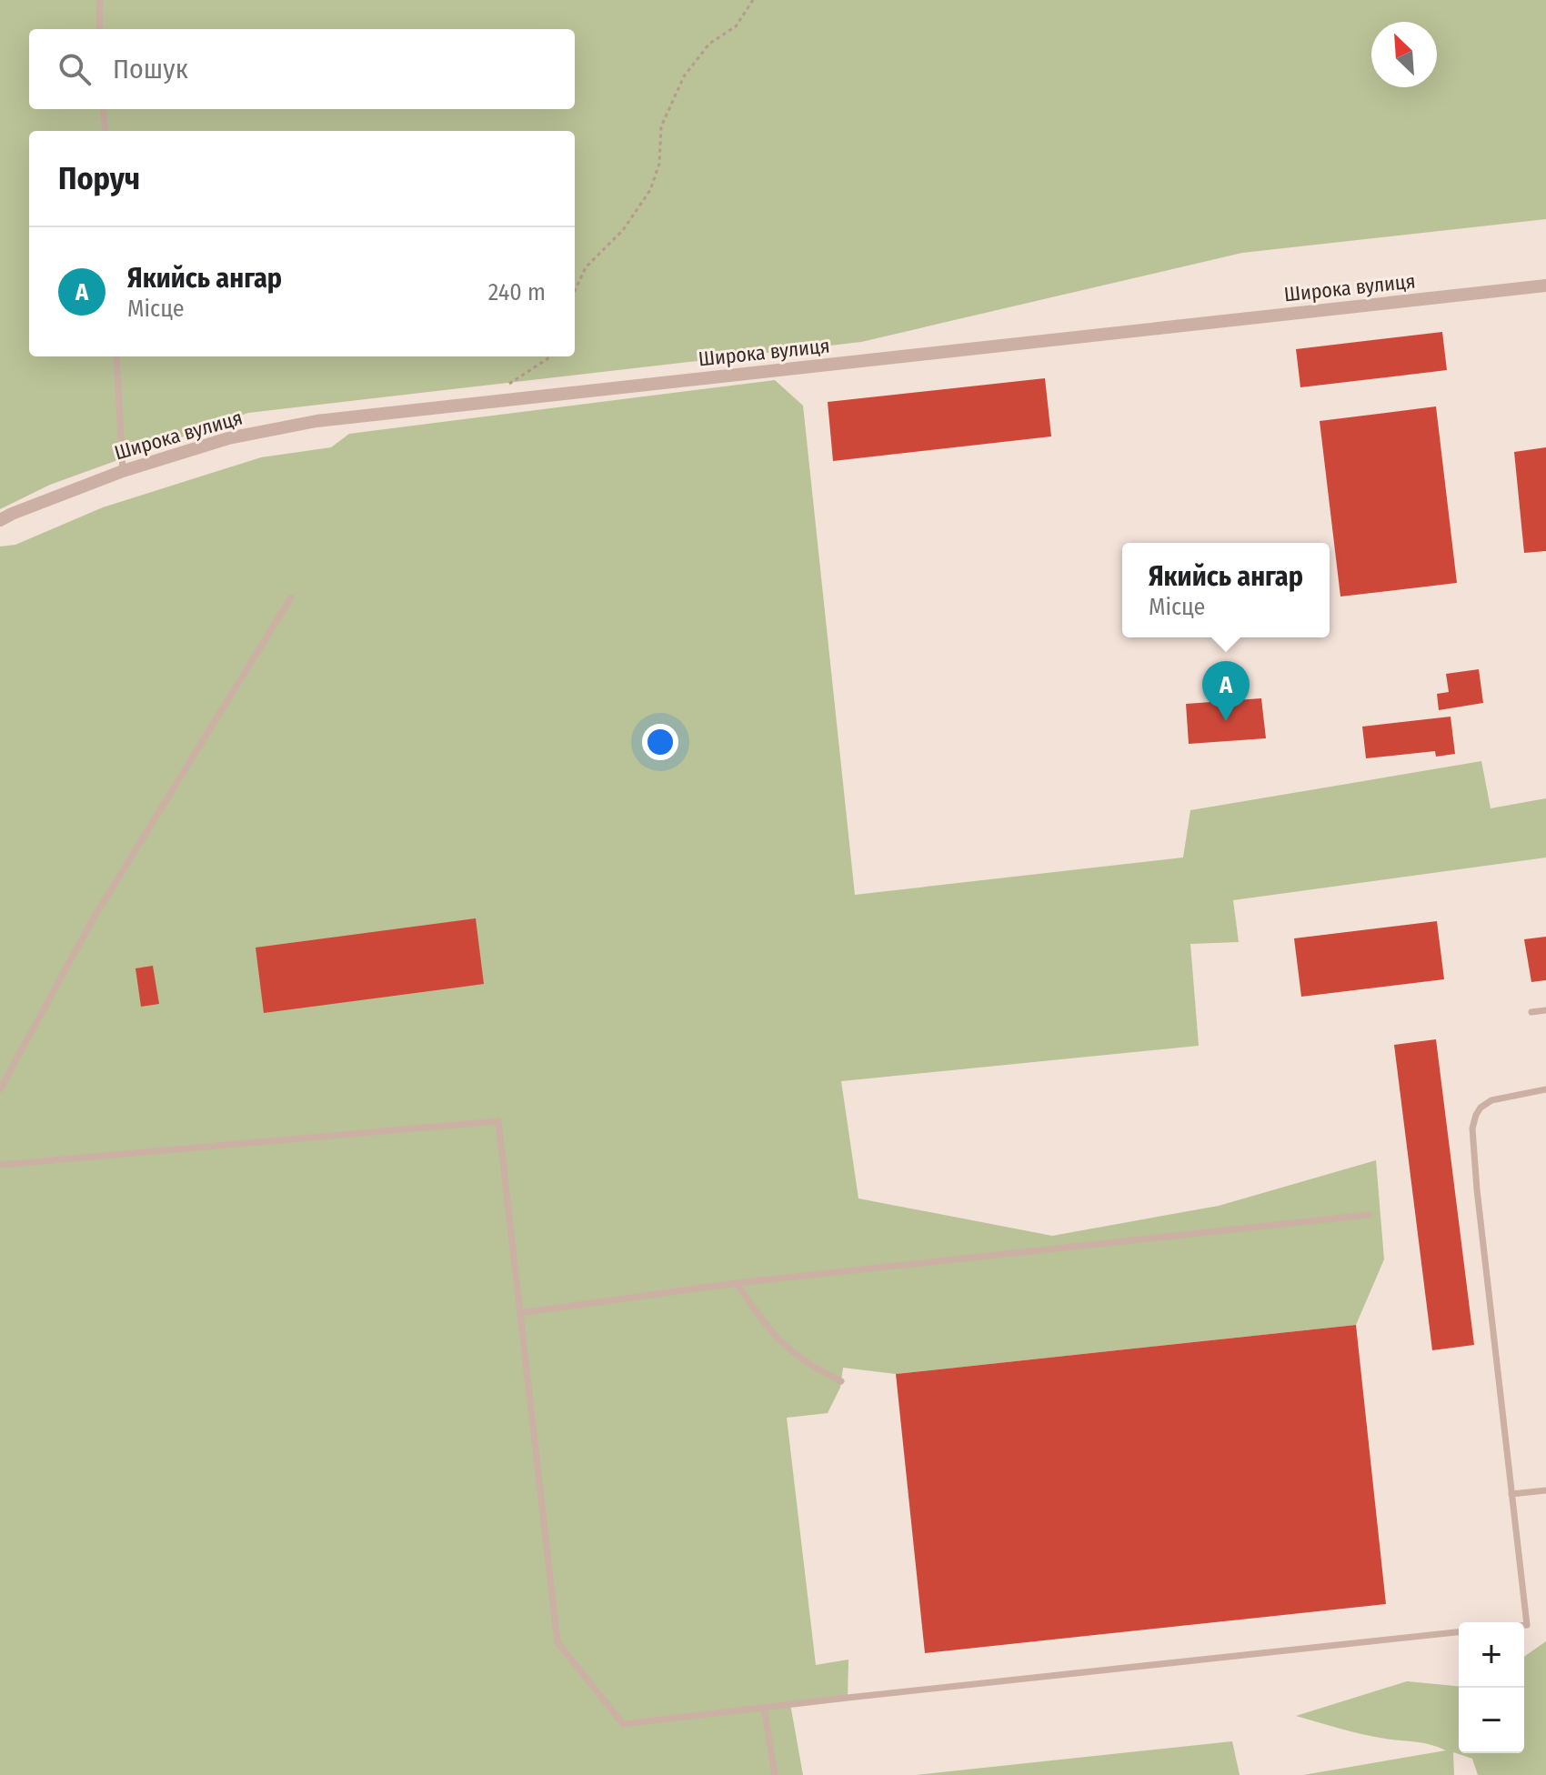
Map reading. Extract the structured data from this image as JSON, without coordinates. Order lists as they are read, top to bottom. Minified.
{"streets":{"street":["Широка вулиця"]},"north":"top left","page":{"search":"Пошук","heading":"Поруч","list":[{"mark":"A","name":"Якийсь ангар","note":"Місце","value":"240 m"}],"popup":["Якийсь ангар","Місце"],"pins":"A","map_buttons":["+","−"]}}
